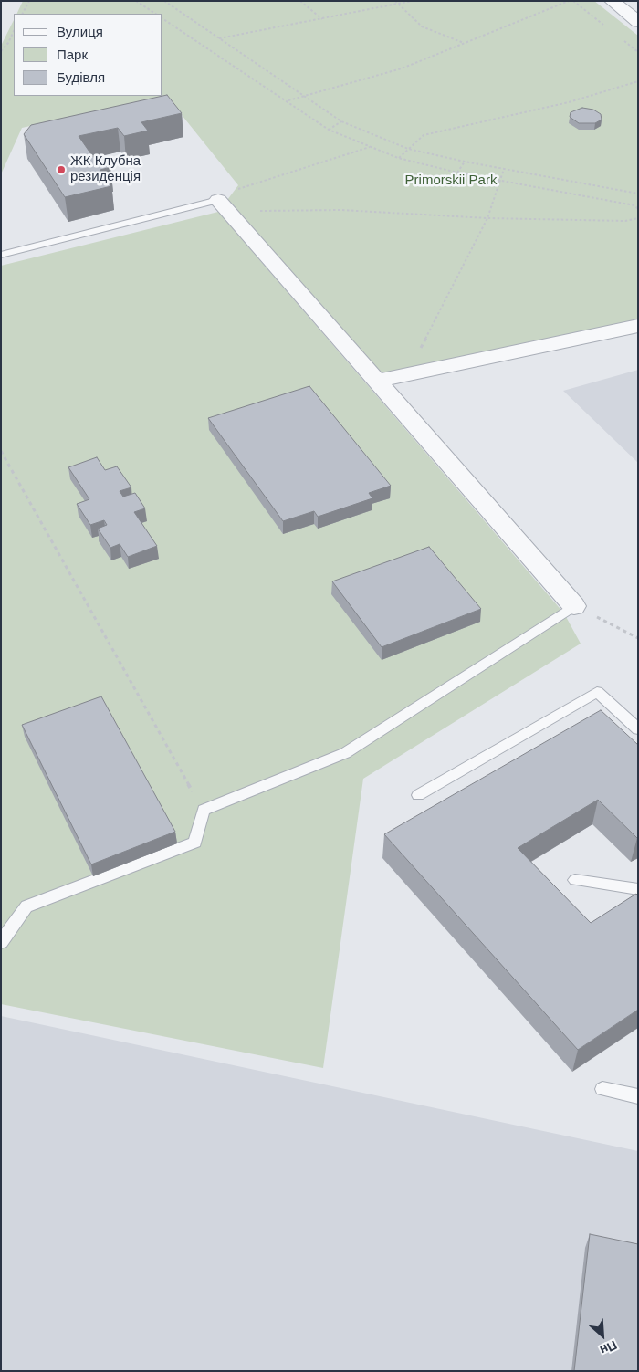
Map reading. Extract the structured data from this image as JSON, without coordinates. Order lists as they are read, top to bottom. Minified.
{"parks":["Primorskii Park"],"places":["ЖК Клубна резиденція"],"legend":["Вулиця","Парк","Будівля"],"north":"bottom right"}
